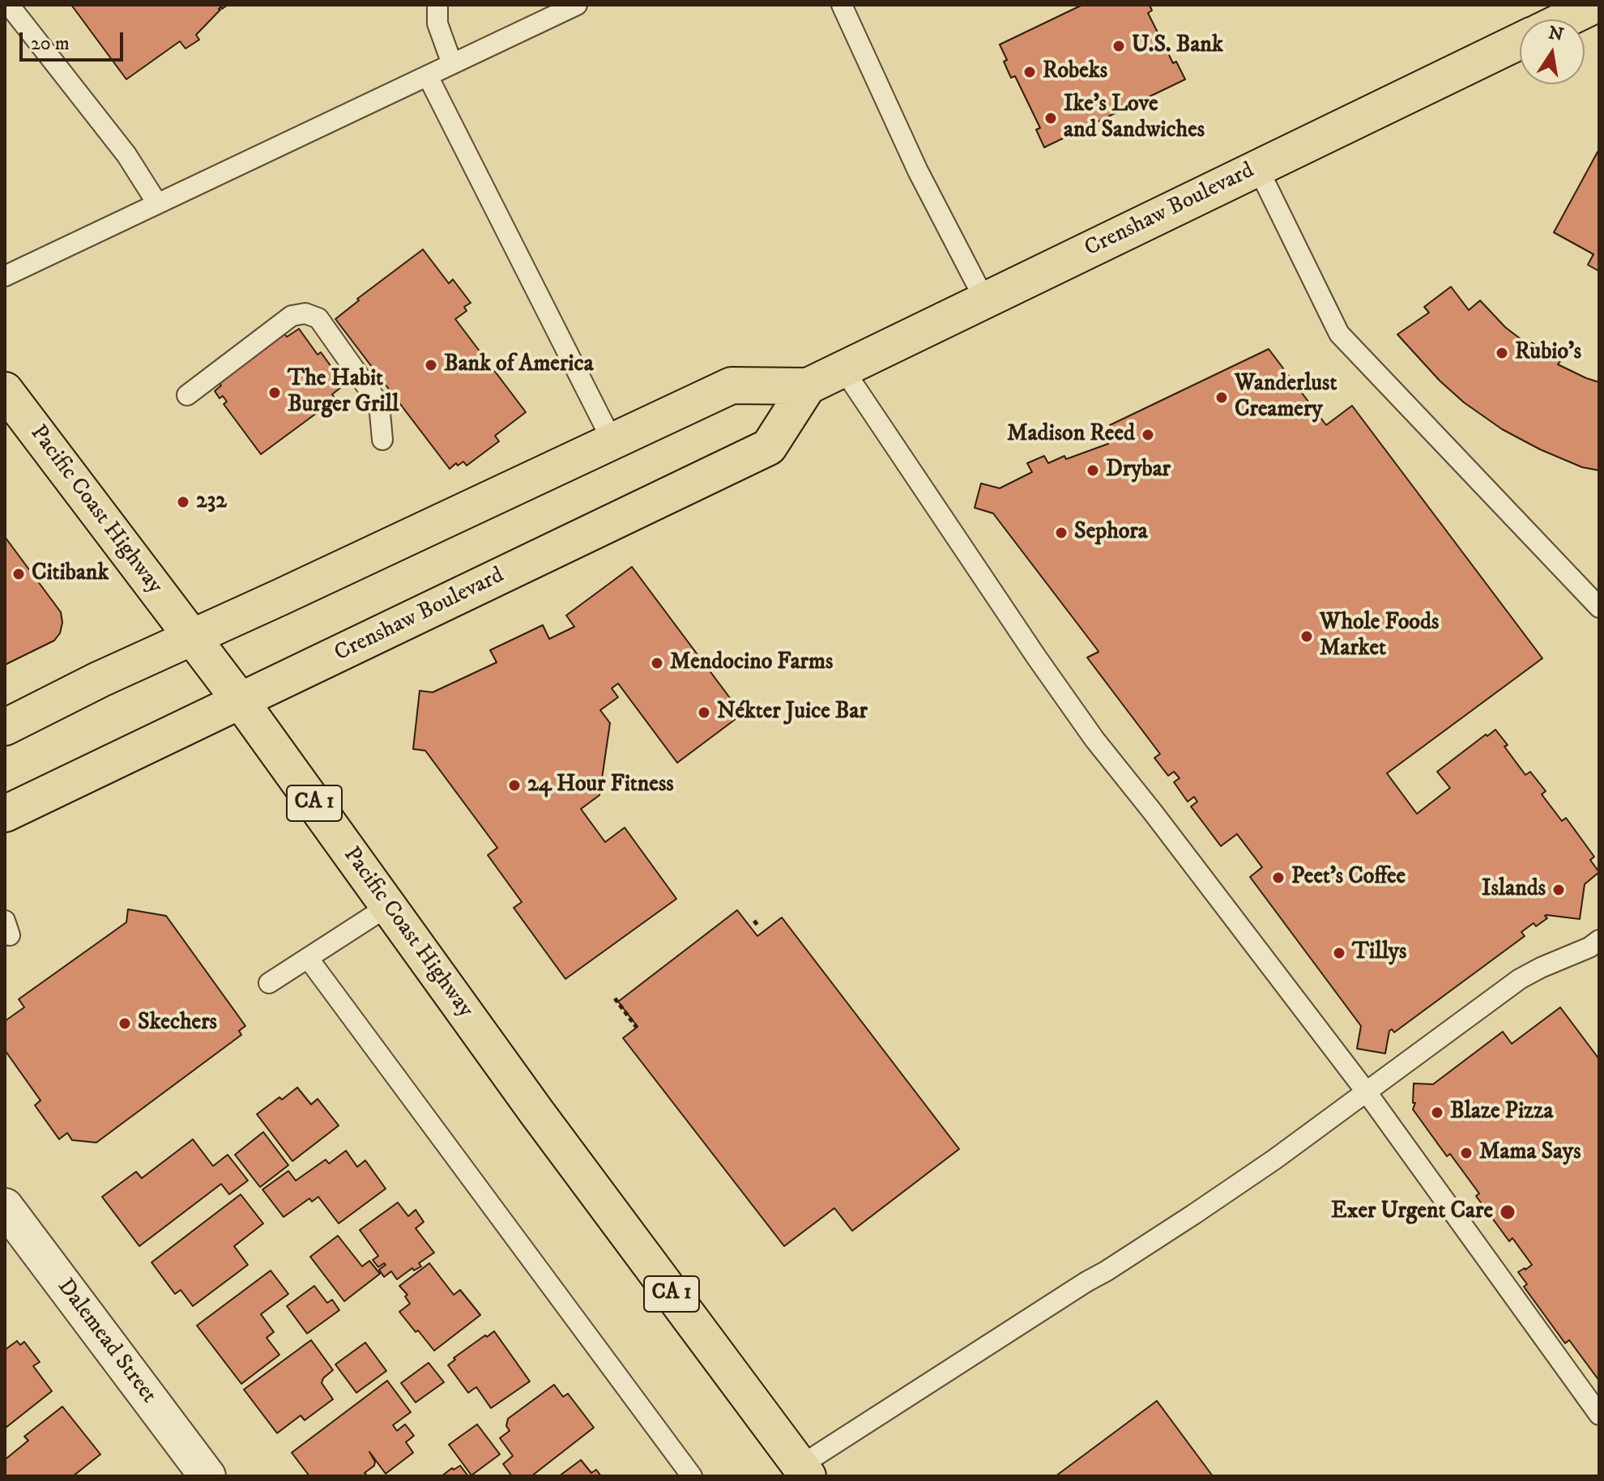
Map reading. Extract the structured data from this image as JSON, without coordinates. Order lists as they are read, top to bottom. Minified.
{"streets":{"main road":["Crenshaw Boulevard","Pacific Coast Highway","CA 1"],"street":["Dalemead Street"]},"crossings":[["Crenshaw Boulevard","Pacific Coast Highway"]],"places":["U.S. Bank","Robeks","Ike's Love and Sandwiches","Rubio's","Bank of America","The Habit Burger Grill","Wanderlust Creamery","Madison Reed","Drybar","232","Sephora","Citibank","Whole Foods Market","Mendocino Farms","Nékter Juice Bar","24 Hour Fitness","Peet's Coffee","Islands","Tillys","Skechers","Blaze Pizza","Mama Says","Exer Urgent Care"],"scale_bar":"20 m","north":"top"}
